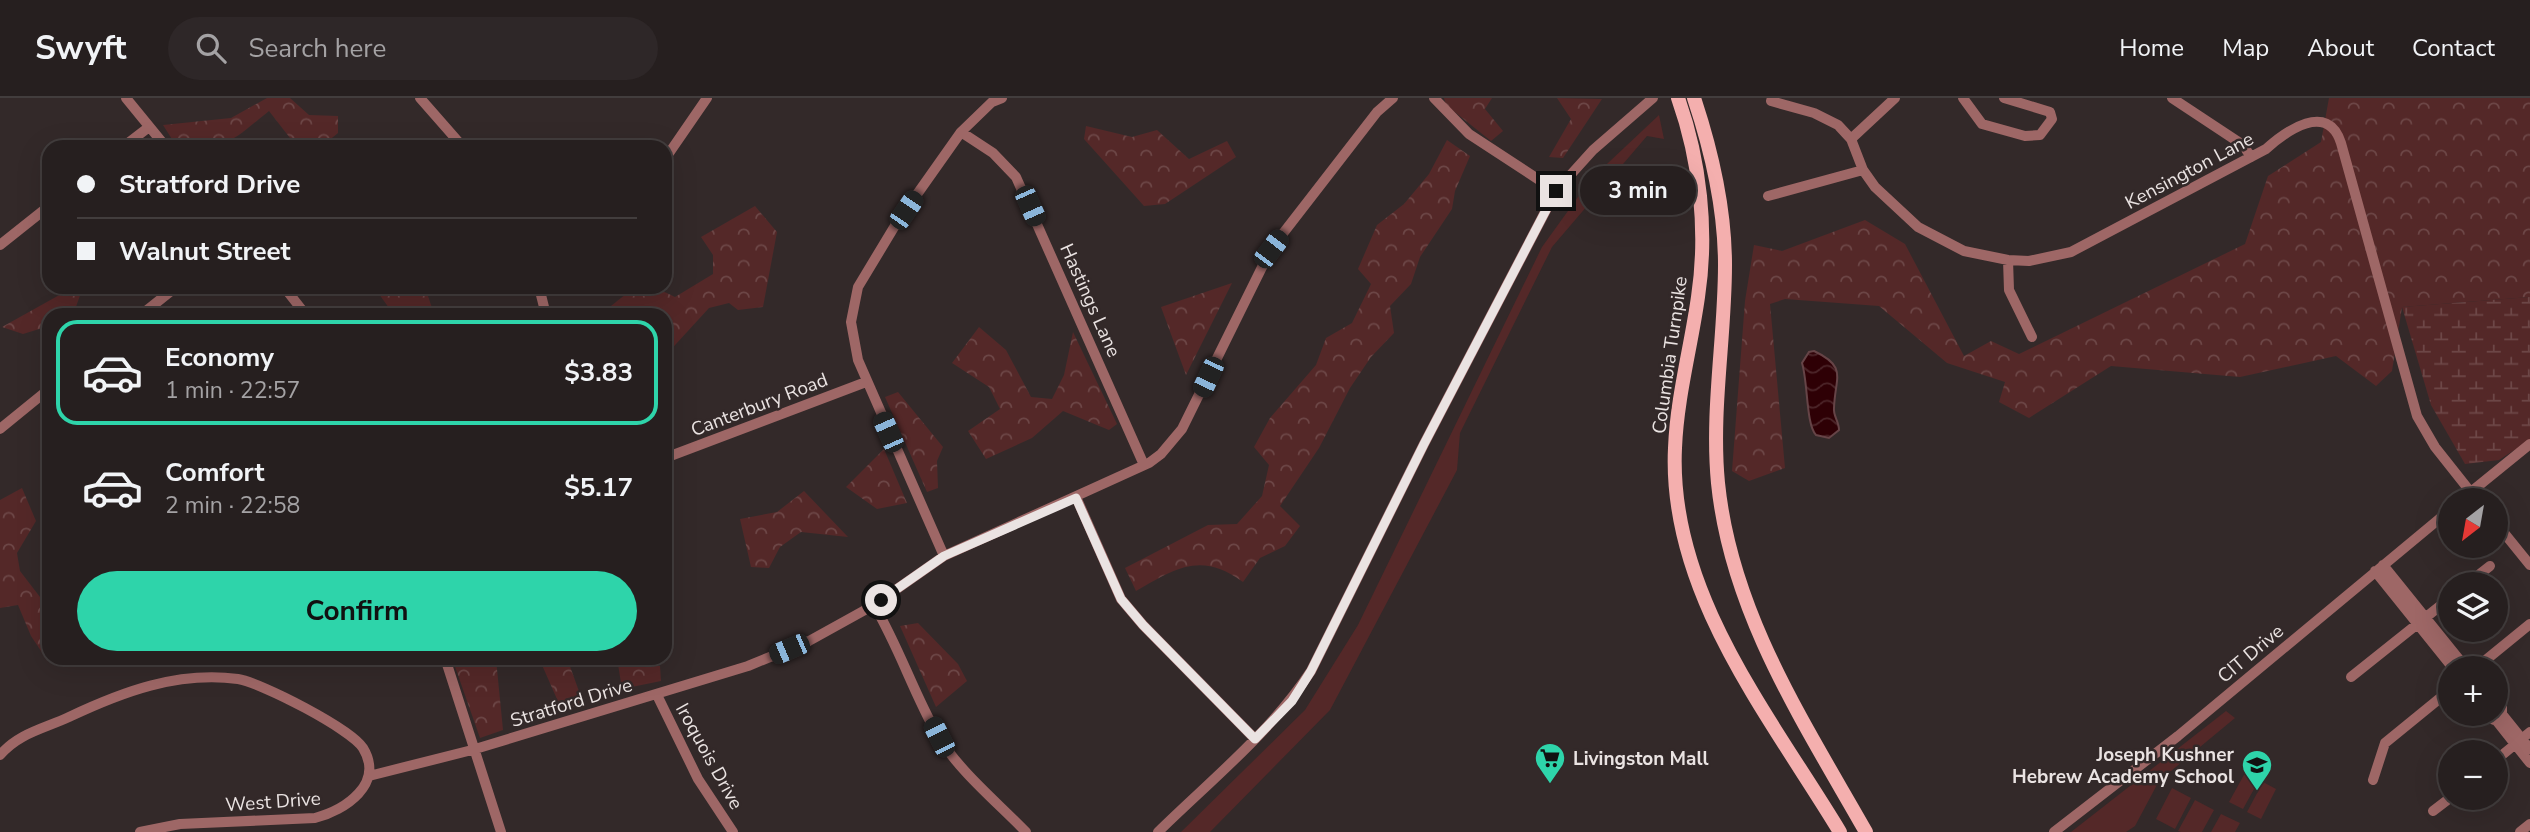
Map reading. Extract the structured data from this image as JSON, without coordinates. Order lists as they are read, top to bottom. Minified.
{"streets":{"main road":["Columbia Turnpike"],"street":["Kensington Lane","Hastings Lane","Canterbury Road","CIT Drive","Stratford Drive","Iroquois Drive","West Drive"]},"crossings":[["Hastings Lane","Stratford Drive"],["Stratford Drive","Iroquois Drive"]],"places":{"supermarket":["Livingston Mall"],"school or university":["Joseph Kushner Hebrew Academy School"]},"north":"bottom left","page":{"header":"Swyft","search":"Search here","nav":["Home","Map","About","Contact"],"banner":["Stratford Drive","Walnut Street"],"bubble":"3 min","list":[{"name":"Economy","note":"1 min · 22:57","value":"$3.83"},{"name":"Comfort","note":"2 min · 22:58","value":"$5.17"}],"map_buttons":["+","−"],"buttons":"Confirm"}}
